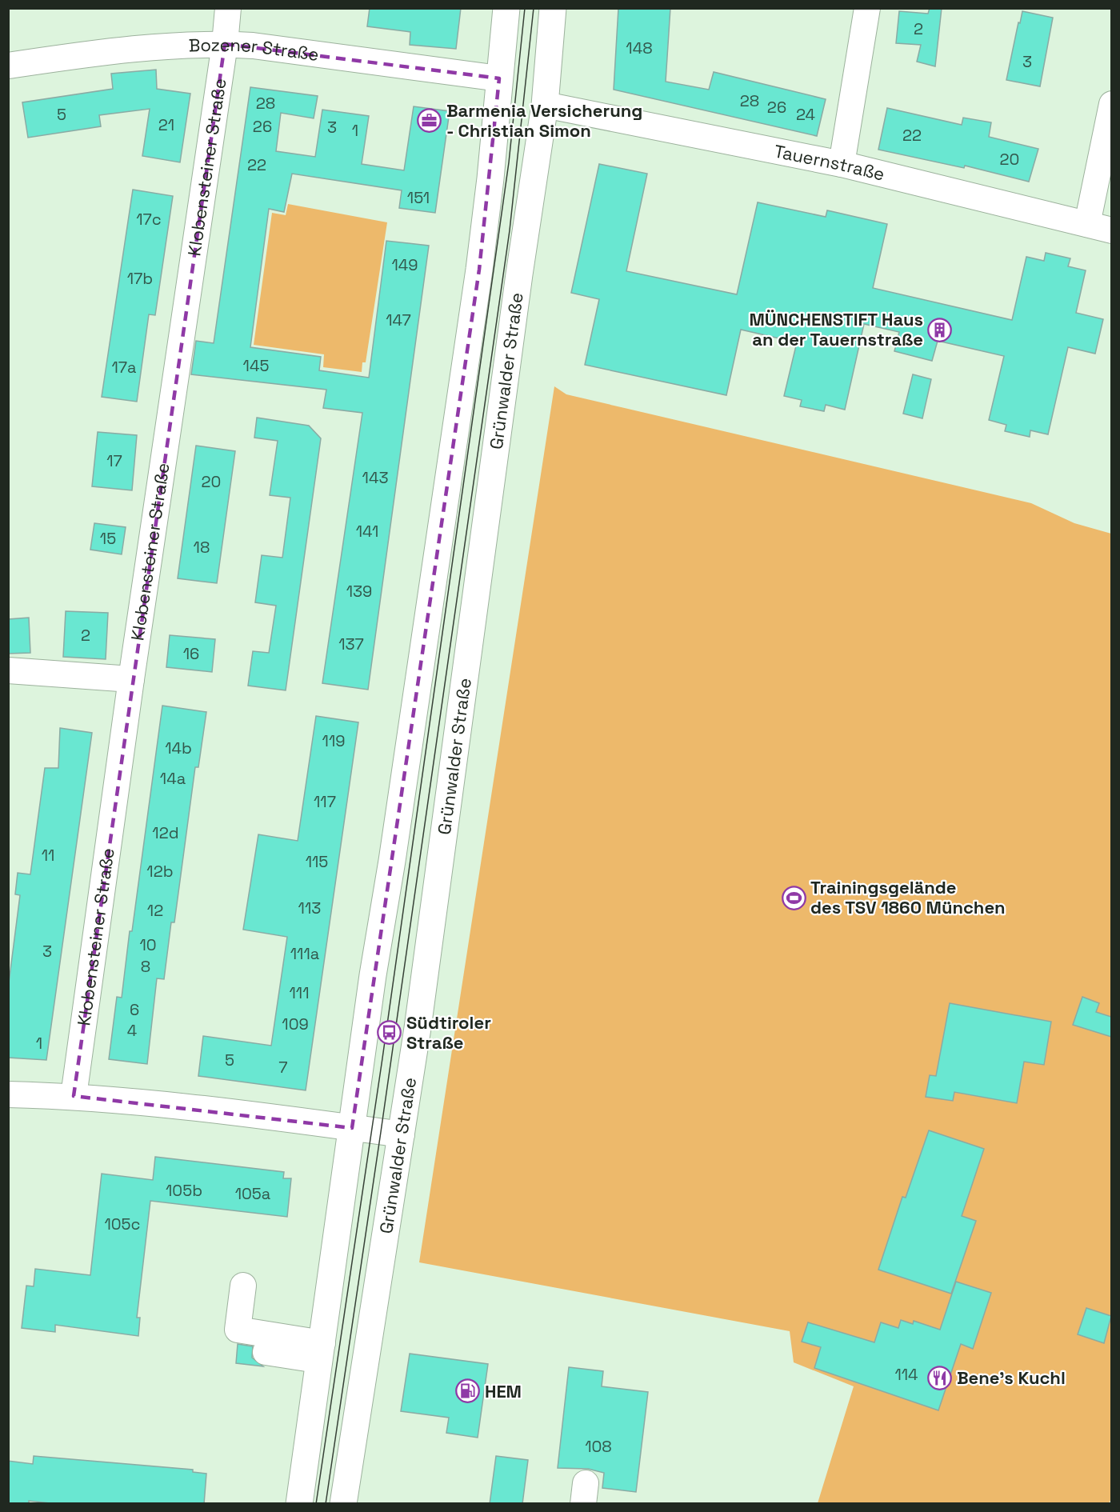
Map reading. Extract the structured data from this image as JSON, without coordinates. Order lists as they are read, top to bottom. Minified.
{"streets":{"main road":["Grünwalder Straße"],"street":["Bozener Straße","Tauernstraße","Klobensteiner Straße"]},"crossings":[["Bozener Straße","Klobensteiner Straße"],["Tauernstraße","Grünwalder Straße"]],"places":{"office":["Barmenia Versicherung - Christian Simon"],"building":["MÜNCHENSTIFT Haus an der Tauernstraße"],"sports":["Trainingsgelände des TSV 1860 München"],"bus stop":["Südtiroler Straße"],"restaurant":["Bene's Kuchl"],"fuel station":["HEM"]},"house_numbers":["2","148","3","28","28","26","5","24","21","26","3","1","22","20","22","151","17c","149","17b","147","145","17a","17","143","20","141","15","18","139","2","137","16","119","14b","14a","117","12d","11","115","12b","113","12","10","3","111a","8","111","6","109","4","1","5","7","105b","105a","105c","114","108"]}
